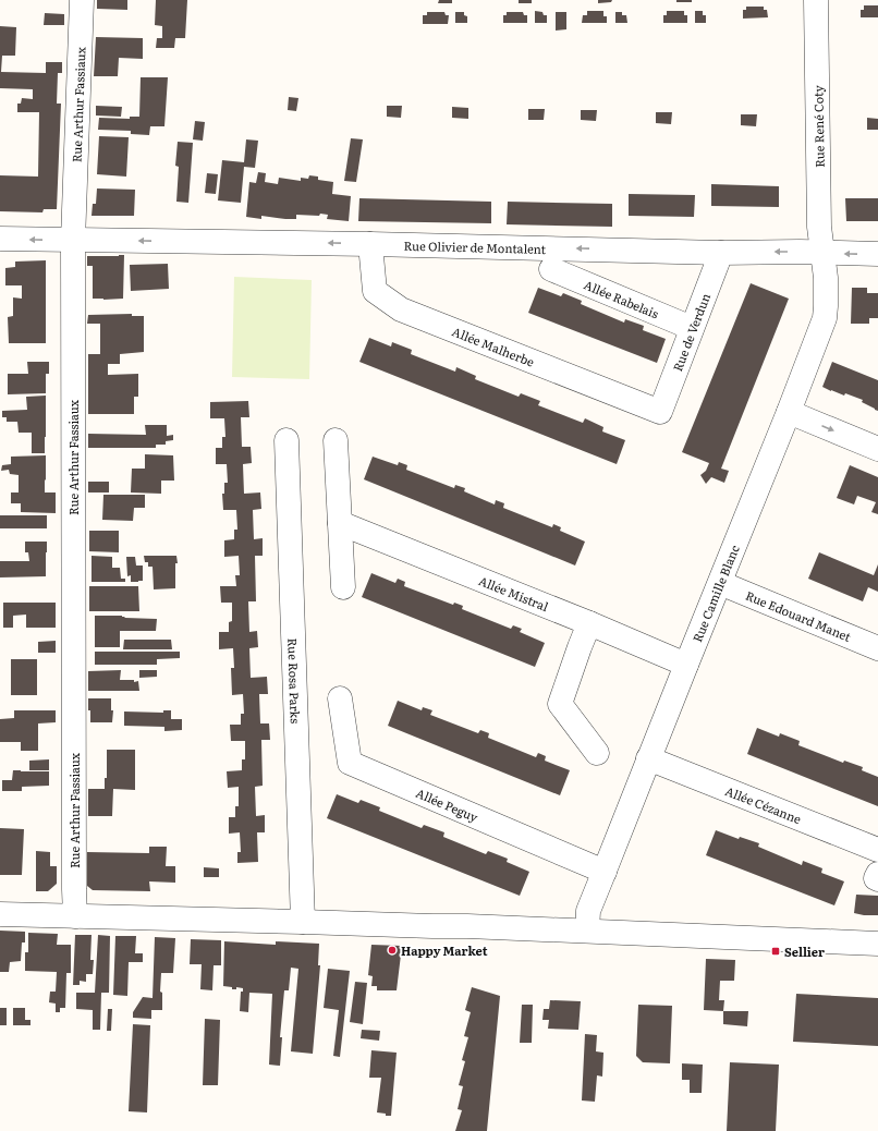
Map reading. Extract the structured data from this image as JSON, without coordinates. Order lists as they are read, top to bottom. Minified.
{"streets":{"street":["Rue Arthur Fassiaux","Rue René Coty","Rue Olivier de Montalent","Allée Rabelais","Rue de Verdun","Allée Malherbe","Allée Mistral","Rue Camille Blanc","Rue Edouard Manet","Rue Rosa Parks","Allée Cézanne","Allée Peguy"]},"crossings":[["Rue Arthur Fassiaux","Rue Olivier de Montalent"],["Rue René Coty","Rue Olivier de Montalent"],["Rue René Coty","Rue Camille Blanc"],["Rue Olivier de Montalent","Rue de Verdun"],["Rue Olivier de Montalent","Allée Malherbe"],["Rue Olivier de Montalent","Rue Camille Blanc"],["Allée Rabelais","Rue de Verdun"],["Rue de Verdun","Allée Malherbe"],["Allée Mistral","Rue Camille Blanc"],["Rue Camille Blanc","Rue Edouard Manet"],["Rue Camille Blanc","Allée Cézanne"],["Rue Camille Blanc","Allée Peguy"]],"one_way":["Rue Olivier de Montalent"],"places":{"other":["Happy Market"],"transit":["Sellier"]}}
